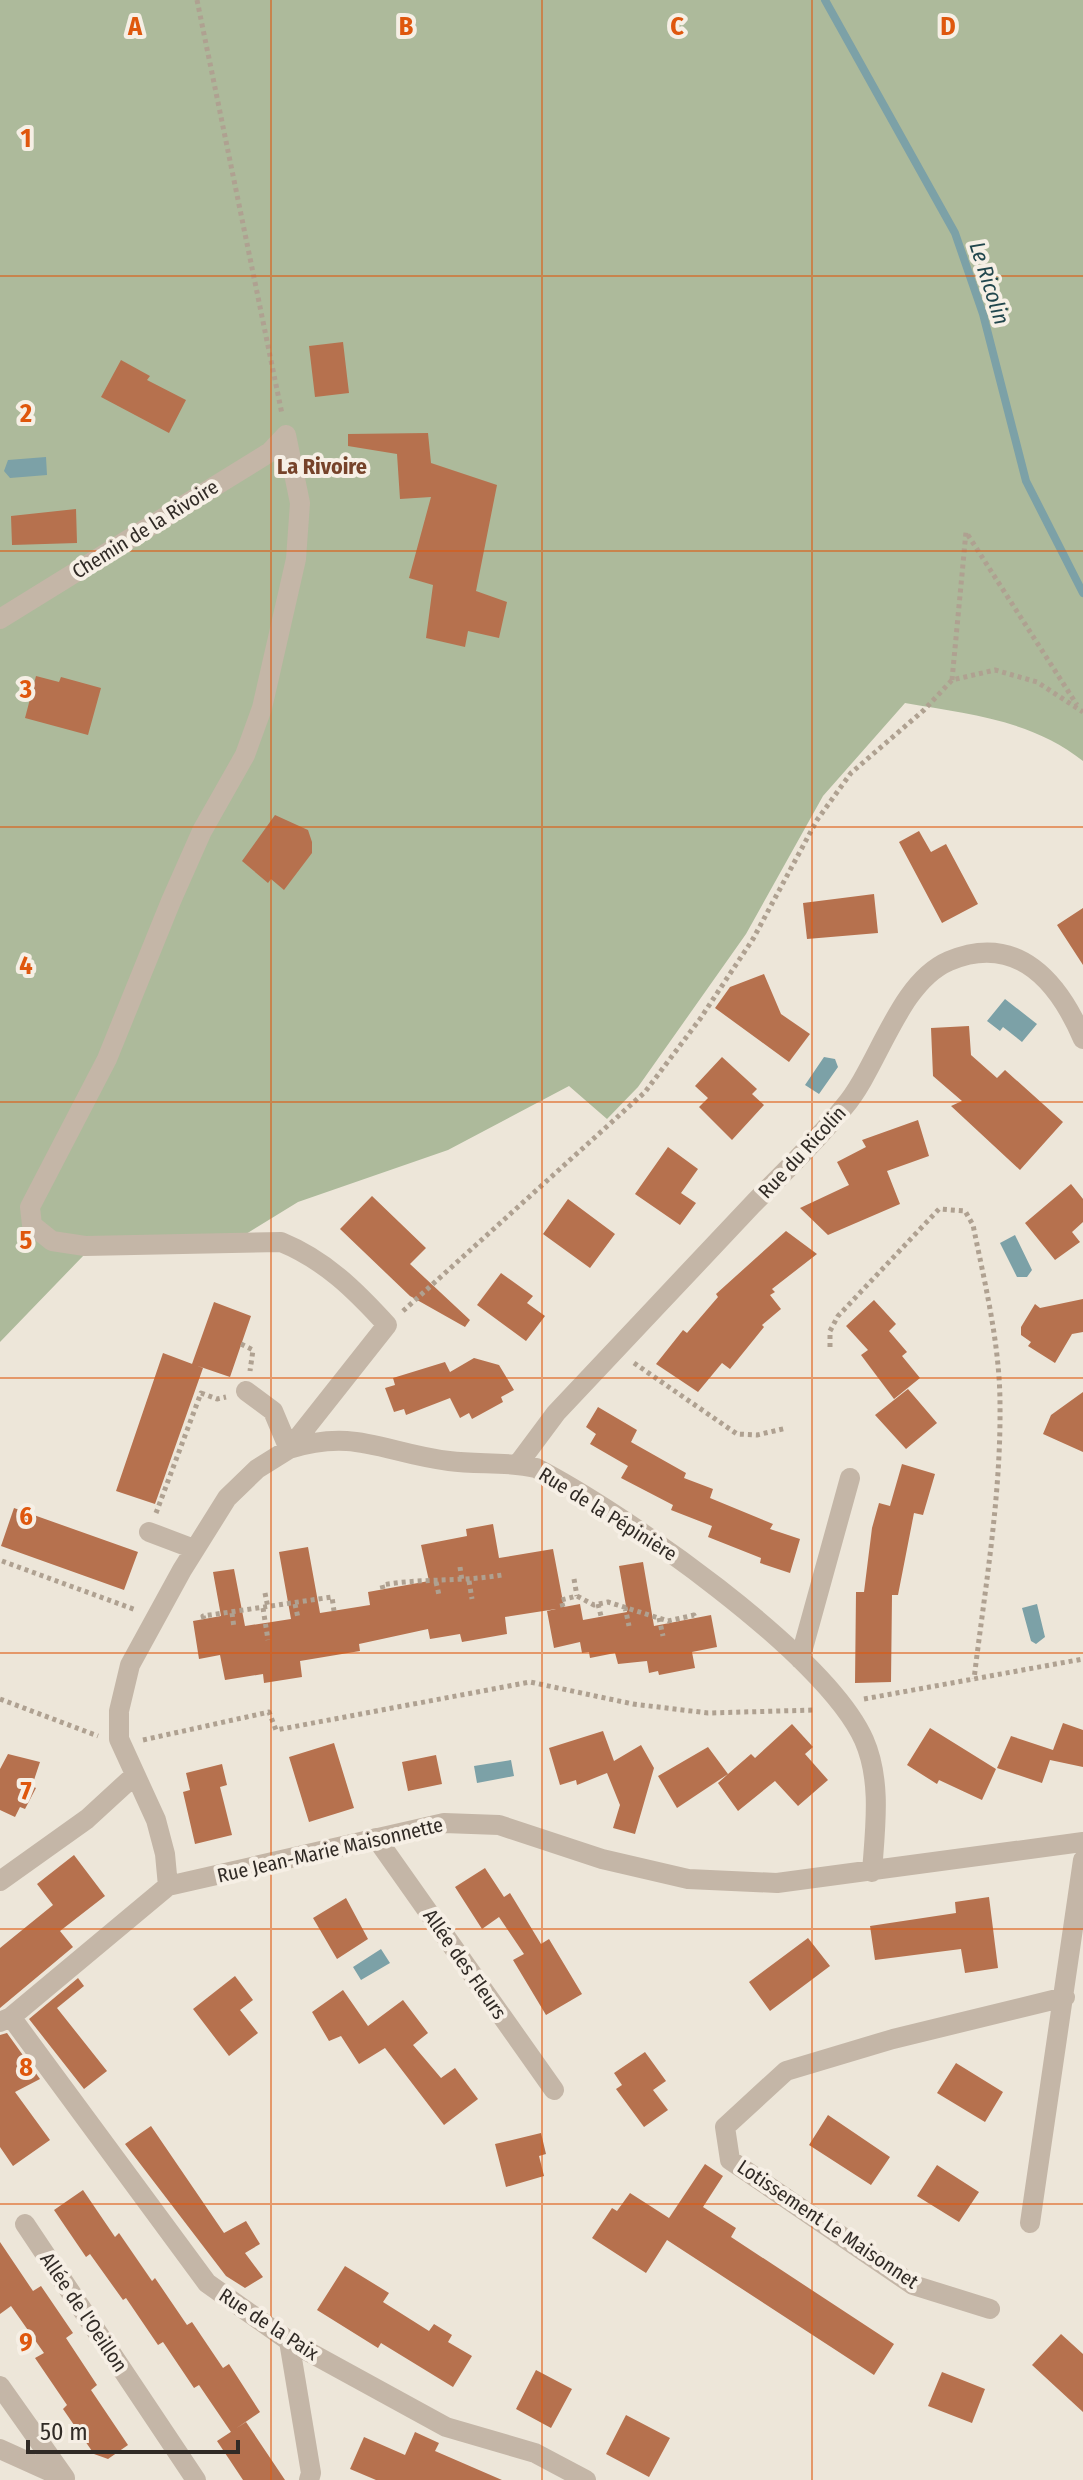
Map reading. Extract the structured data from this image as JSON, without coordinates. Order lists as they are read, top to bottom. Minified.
{"streets":{"street":["Chemin de la Rivoire","Rue du Ricolin","Rue de la Pépinière","Rue Jean-Marie Maisonnette","Allée des Fleurs","Lotissement Le Maisonnet","Allée de l'Oeillon","Rue de la Paix"]},"crossings":[["Rue du Ricolin","Rue de la Pépinière"],["Rue de la Pépinière","Rue Jean-Marie Maisonnette"],["Rue Jean-Marie Maisonnette","Allée des Fleurs"],["Rue Jean-Marie Maisonnette","Rue de la Paix"]],"districts":["La Rivoire"],"water":["Le Ricolin"],"scale_bar":"50 m","grid":{"columns":["A","B","C","D"],"rows":["1","2","3","4","5","6","7","8","9"]}}
